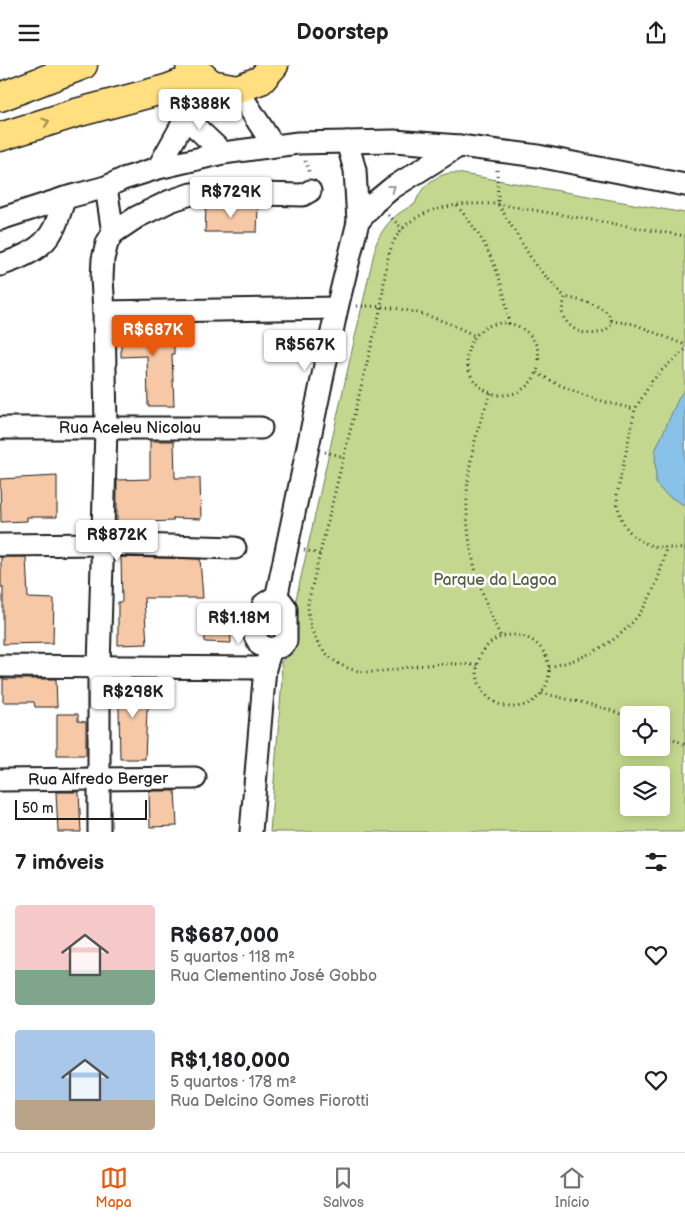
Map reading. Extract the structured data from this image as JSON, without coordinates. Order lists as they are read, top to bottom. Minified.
{"streets":{"street":["Rua Aceleu Nicolau","Rua Alfredo Berger"]},"parks":["Parque da Lagoa"],"scale_bar":"50 m","page":{"header":"Doorstep","price":["R$388K","R$729K","R$687K","R$567K","R$872K","R$1.18M","R$298K"],"scale":"50 m","heading":"7 imóveis","list":[{"name":"R$687,000","note":"5 quartos · 118 m² · Rua Clementino José Gobbo"},{"name":"R$1,180,000","note":"5 quartos · 178 m² · Rua Delcino Gomes Fiorotti"}],"tabs":["Mapa","Salvos","Início"]}}
